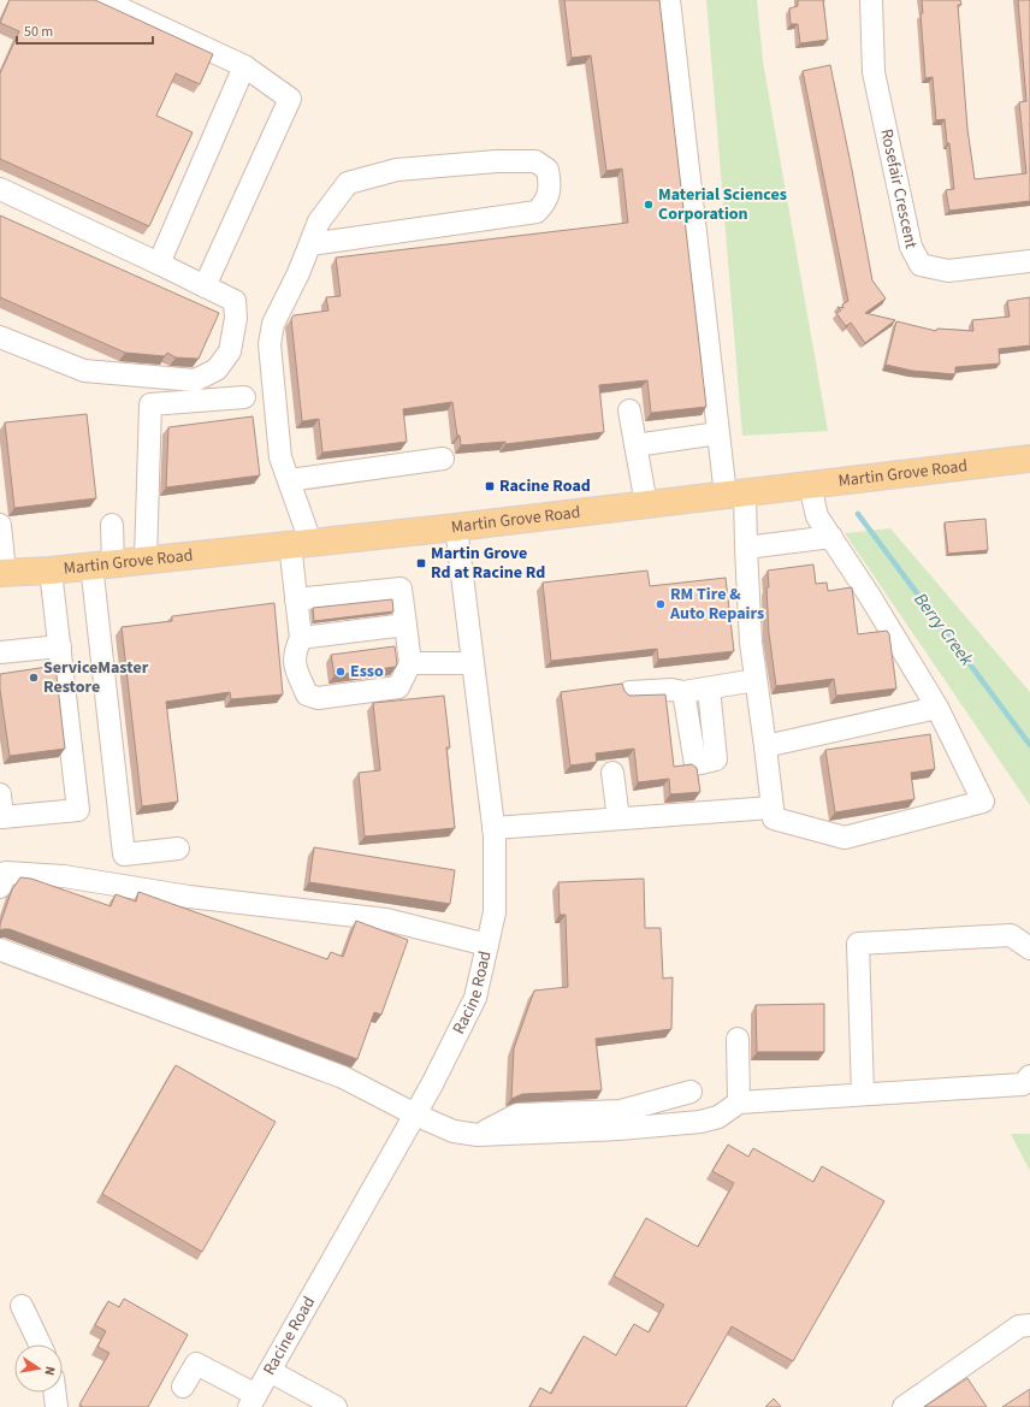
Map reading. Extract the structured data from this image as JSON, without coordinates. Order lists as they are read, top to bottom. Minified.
{"streets":{"main road":["Martin Grove Road"],"street":["Rosefair Crescent","Racine Road"]},"crossings":[["Martin Grove Road","Racine Road"]],"water":["Berry Creek"],"places":{"other":["Material Sciences Corporation","RM Tire & Auto Repairs","Esso","ServiceMaster Restore"],"transit":["Racine Road","Martin Grove Rd at Racine Rd"]},"scale_bar":"50 m","north":"right"}
